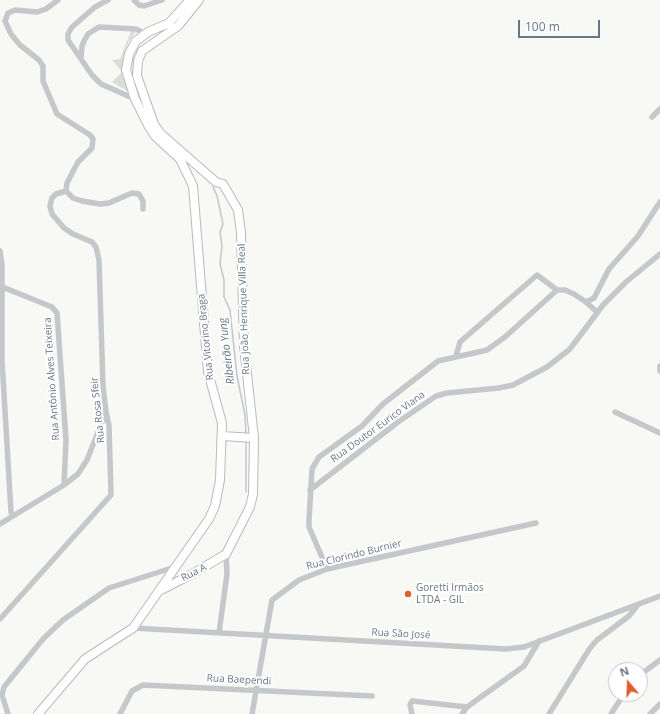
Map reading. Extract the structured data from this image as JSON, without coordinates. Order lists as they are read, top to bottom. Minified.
{"streets":{"main road":["Rua João Henrique Villa Real","Rua Vitorino Braga","Rua A"],"street":["Rua Antônio Alves Teixeira","Rua Rosa Sfeir","Rua Doutor Eurico Viana","Rua Clorindo Burnier","Rua São José","Rua Baependi"]},"crossings":[["Rua João Henrique Villa Real","Rua Vitorino Braga"],["Rua João Henrique Villa Real","Rua A"],["Rua João Henrique Villa Real","Rua São José"],["Rua Vitorino Braga","Rua A"],["Rua Vitorino Braga","Rua São José"],["Rua Clorindo Burnier","Rua São José"],["Rua Clorindo Burnier","Rua Baependi"]],"water":["Ribeirão Yung"],"places":["Goretti Irmãos LTDA - GIL"],"scale_bar":"100 m","north":"top"}
